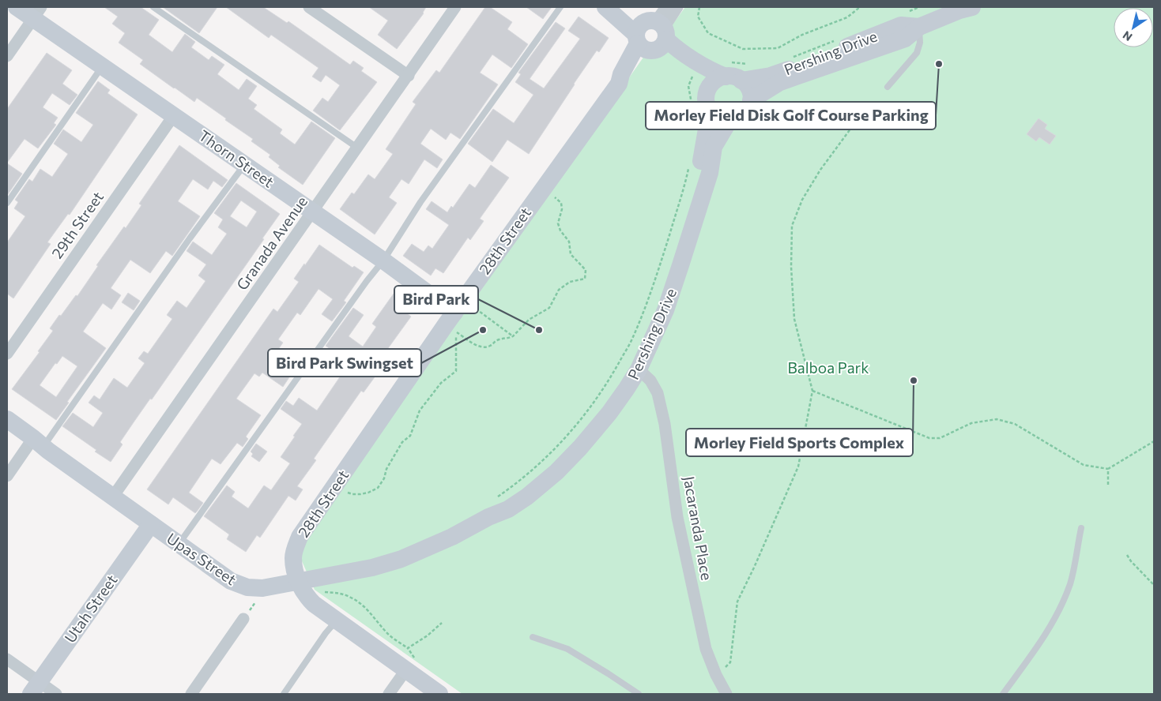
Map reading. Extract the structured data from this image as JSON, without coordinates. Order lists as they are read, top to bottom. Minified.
{"streets":{"main road":["Pershing Drive","Thorn Street","28th Street","Upas Street","Utah Street"],"street":["29th Street","Granada Avenue","Jacaranda Place"]},"crossings":[["Pershing Drive","28th Street"],["Pershing Drive","Jacaranda Place"],["Pershing Drive","Upas Street"],["Thorn Street","29th Street"],["Thorn Street","28th Street"],["Thorn Street","Granada Avenue"],["28th Street","Upas Street"],["Granada Avenue","Upas Street"],["Upas Street","Utah Street"]],"parks":["Balboa Park"],"places":["Morley Field Disk Golf Course Parking","Bird Park Swingset","Bird Park","Morley Field Sports Complex"],"north":"bottom left"}
